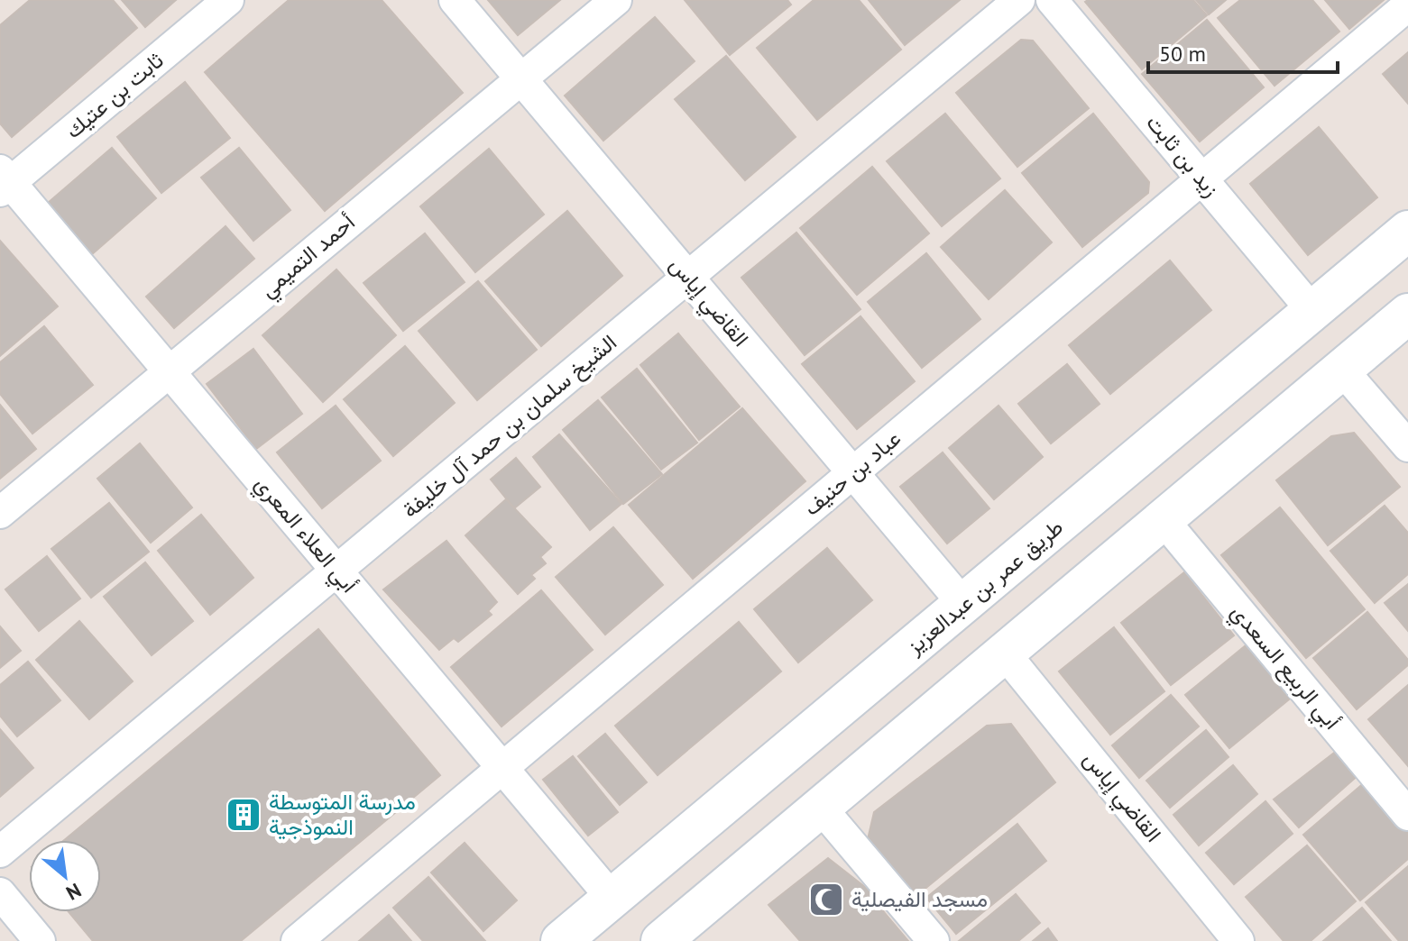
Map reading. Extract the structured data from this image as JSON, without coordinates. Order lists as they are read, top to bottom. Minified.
{"streets":{"main road":["طريق عمر بن عبدالعزيز"],"street":["ثابت بن عتيك","زيد بن ثابت","أحمد التميمي","القاضي إياس","الشيخ سلمان بن حمد آل خليفة","عباد بن حنيف","أبي العلاء المعري","أبي الربيع السعدي"]},"crossings":[["ثابت بن عتيك","أبي العلاء المعري"],["زيد بن ثابت","عباد بن حنيف"],["زيد بن ثابت","طريق عمر بن عبدالعزيز"],["أحمد التميمي","القاضي إياس"],["أحمد التميمي","أبي العلاء المعري"],["القاضي إياس","الشيخ سلمان بن حمد آل خليفة"],["القاضي إياس","عباد بن حنيف"],["القاضي إياس","طريق عمر بن عبدالعزيز"],["الشيخ سلمان بن حمد آل خليفة","أبي العلاء المعري"],["عباد بن حنيف","أبي العلاء المعري"],["أبي العلاء المعري","طريق عمر بن عبدالعزيز"]],"places":{"building":["مدرسة المتوسطة النموذجية"],"mosque":["مسجد الفيصلية"]},"scale_bar":"50 m","north":"bottom right"}
